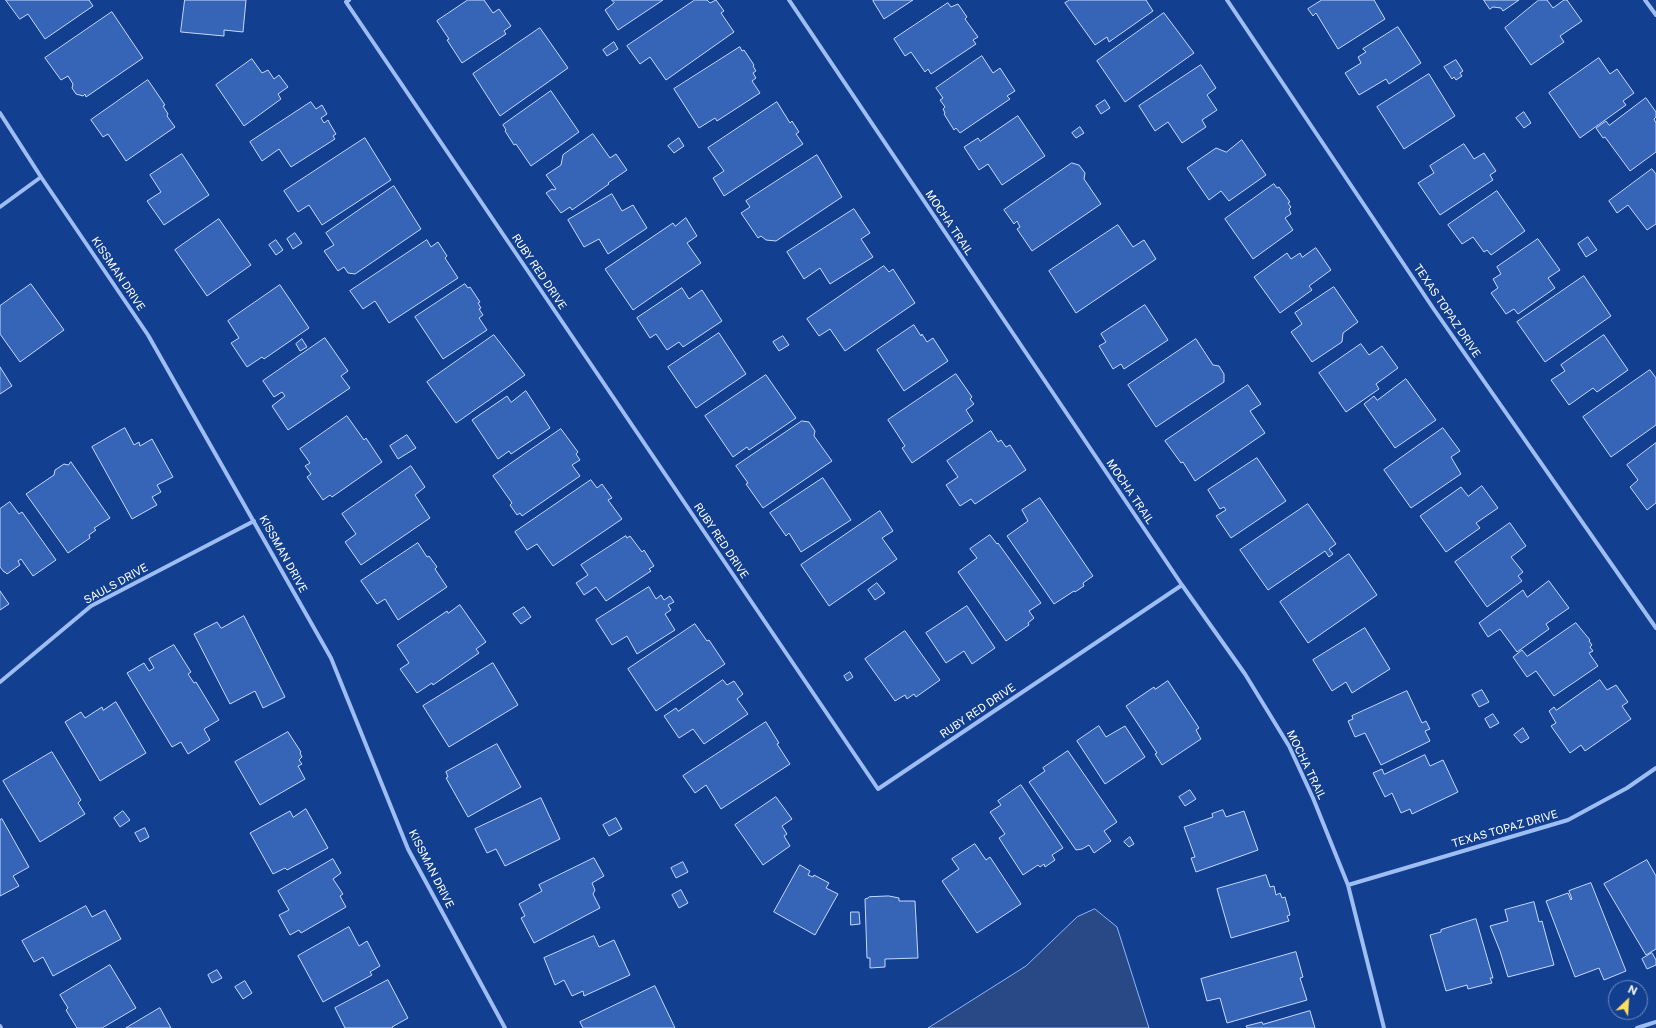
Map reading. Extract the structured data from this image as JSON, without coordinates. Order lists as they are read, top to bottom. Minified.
{"streets":{"street":["MOCHA TRAIL","RUBY RED DRIVE","KISSMAN DRIVE","TEXAS TOPAZ DRIVE","SAULS DRIVE"]},"crossings":[["MOCHA TRAIL","RUBY RED DRIVE"],["MOCHA TRAIL","TEXAS TOPAZ DRIVE"],["KISSMAN DRIVE","SAULS DRIVE"]],"north":"top right"}
